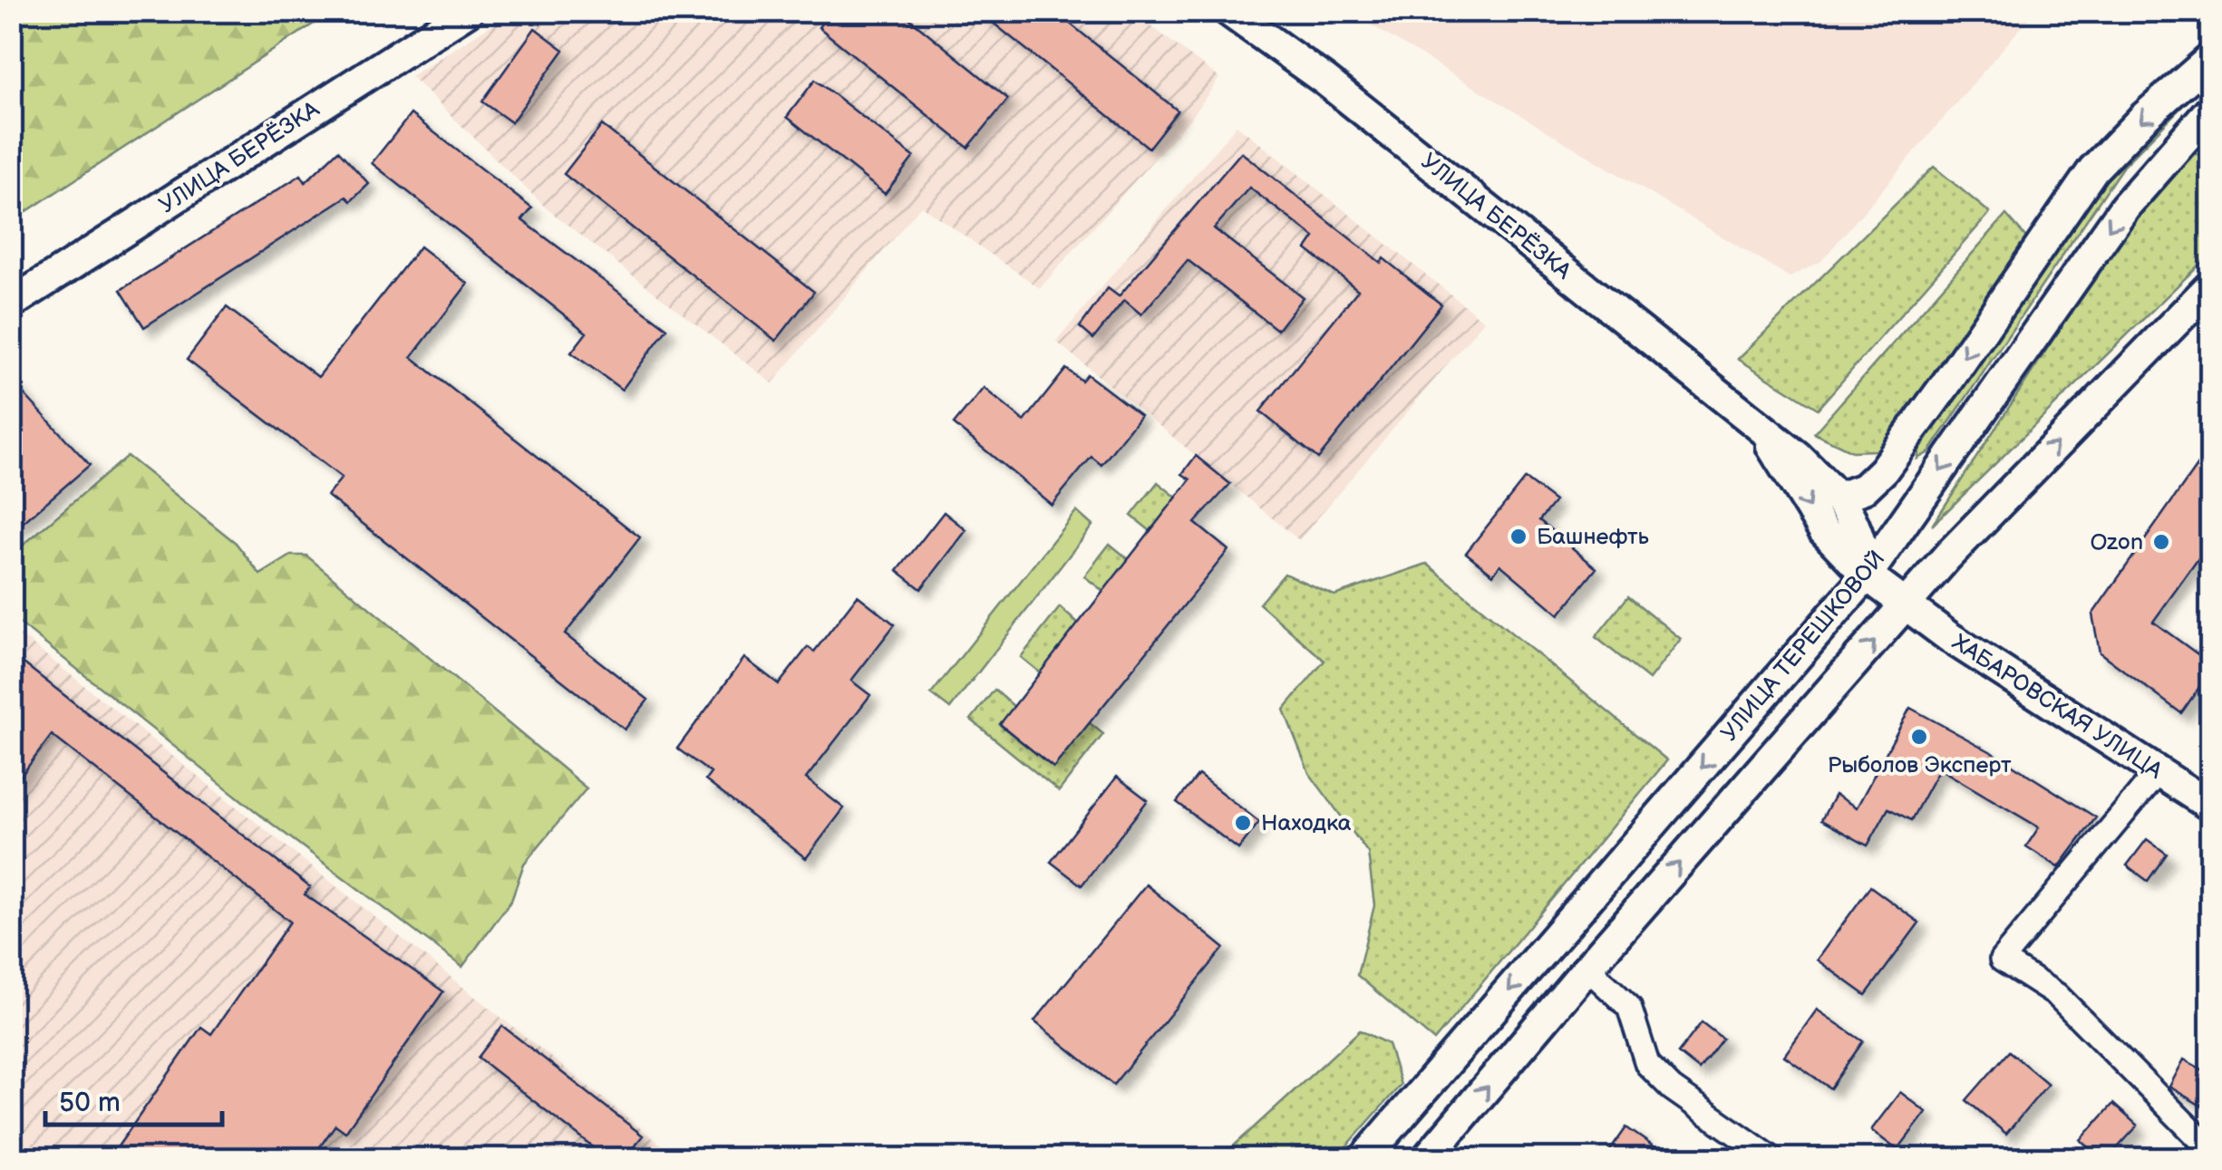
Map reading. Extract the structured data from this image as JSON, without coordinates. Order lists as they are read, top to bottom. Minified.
{"streets":{"main road":["УЛИЦА БЕРЁЗКА","УЛИЦА ТЕРЕШКОВОЙ","ХАБАРОВСКАЯ УЛИЦА"]},"crossings":[["УЛИЦА БЕРЁЗКА","УЛИЦА ТЕРЕШКОВОЙ"],["УЛИЦА БЕРЁЗКА","ХАБАРОВСКАЯ УЛИЦА"],["УЛИЦА ТЕРЕШКОВОЙ","ХАБАРОВСКАЯ УЛИЦА"]],"places":["Башнефть","Ozon","Рыболов Эксперт","Находка"],"scale_bar":"50 m"}
